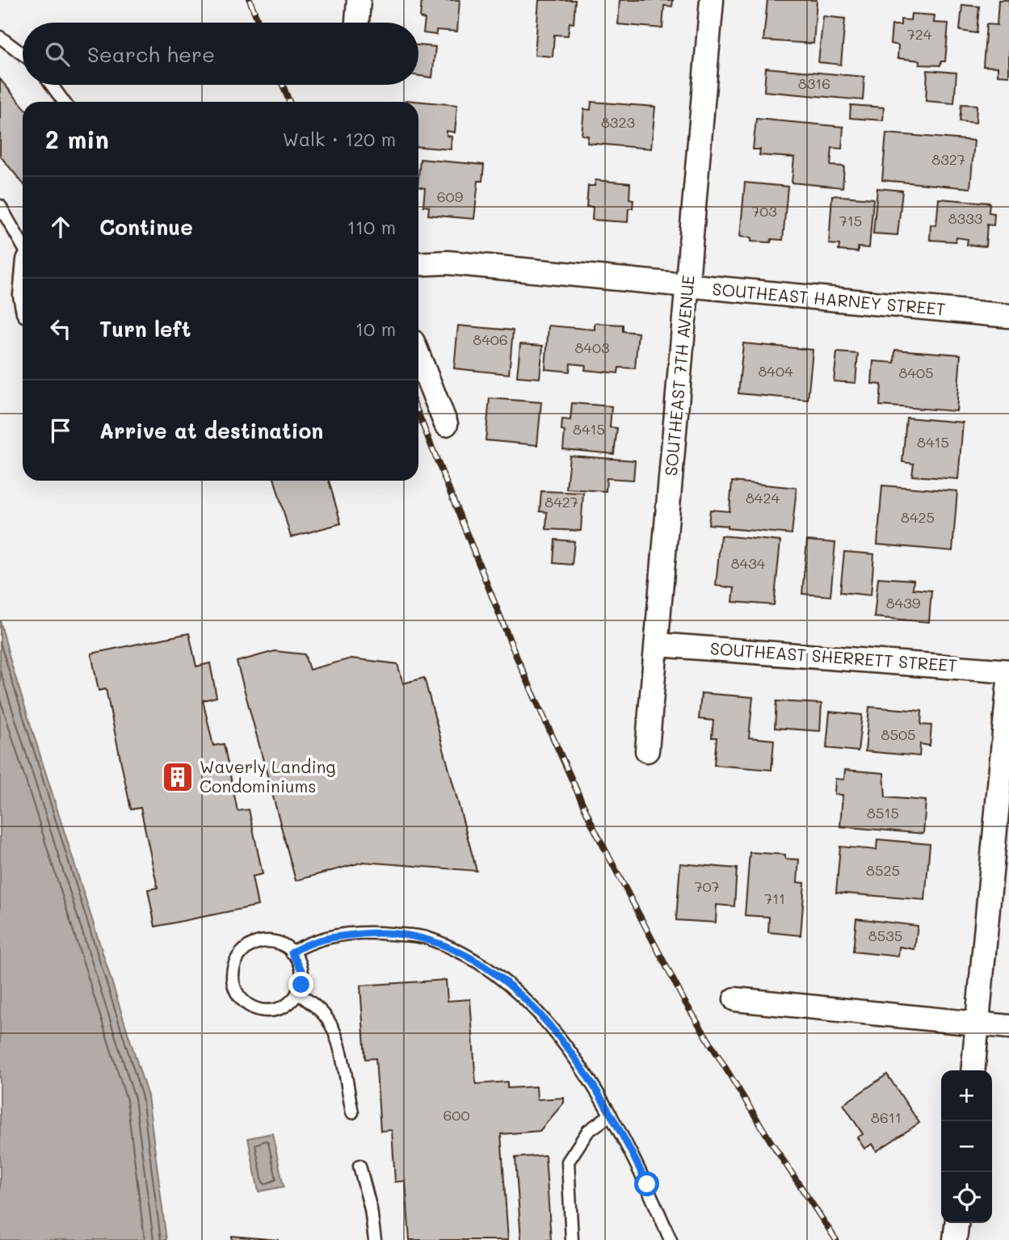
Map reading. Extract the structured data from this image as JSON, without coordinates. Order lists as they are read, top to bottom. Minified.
{"streets":{"street":["SOUTHEAST HARNEY STREET","SOUTHEAST 7TH AVENUE","SOUTHEAST SHERRETT STREET"]},"crossings":[["SOUTHEAST HARNEY STREET","SOUTHEAST 7TH AVENUE"],["SOUTHEAST 7TH AVENUE","SOUTHEAST SHERRETT STREET"]],"places":{"building":["Waverly Landing Condominiums"]},"house_numbers":["724","8316","8323","8327","609","703","8333","715","8406","8403","8404","8405","8415","8415","8424","8427","8425","8434","8439","8505","8515","8525","707","711","8535","600","8611"],"page":{"search":"Search here","heading":["2 min","Walk · 120 m"],"list":[["Continue","110 m"],["Turn left","10 m"],"Arrive at destination"],"map_buttons":["+","−"]}}
